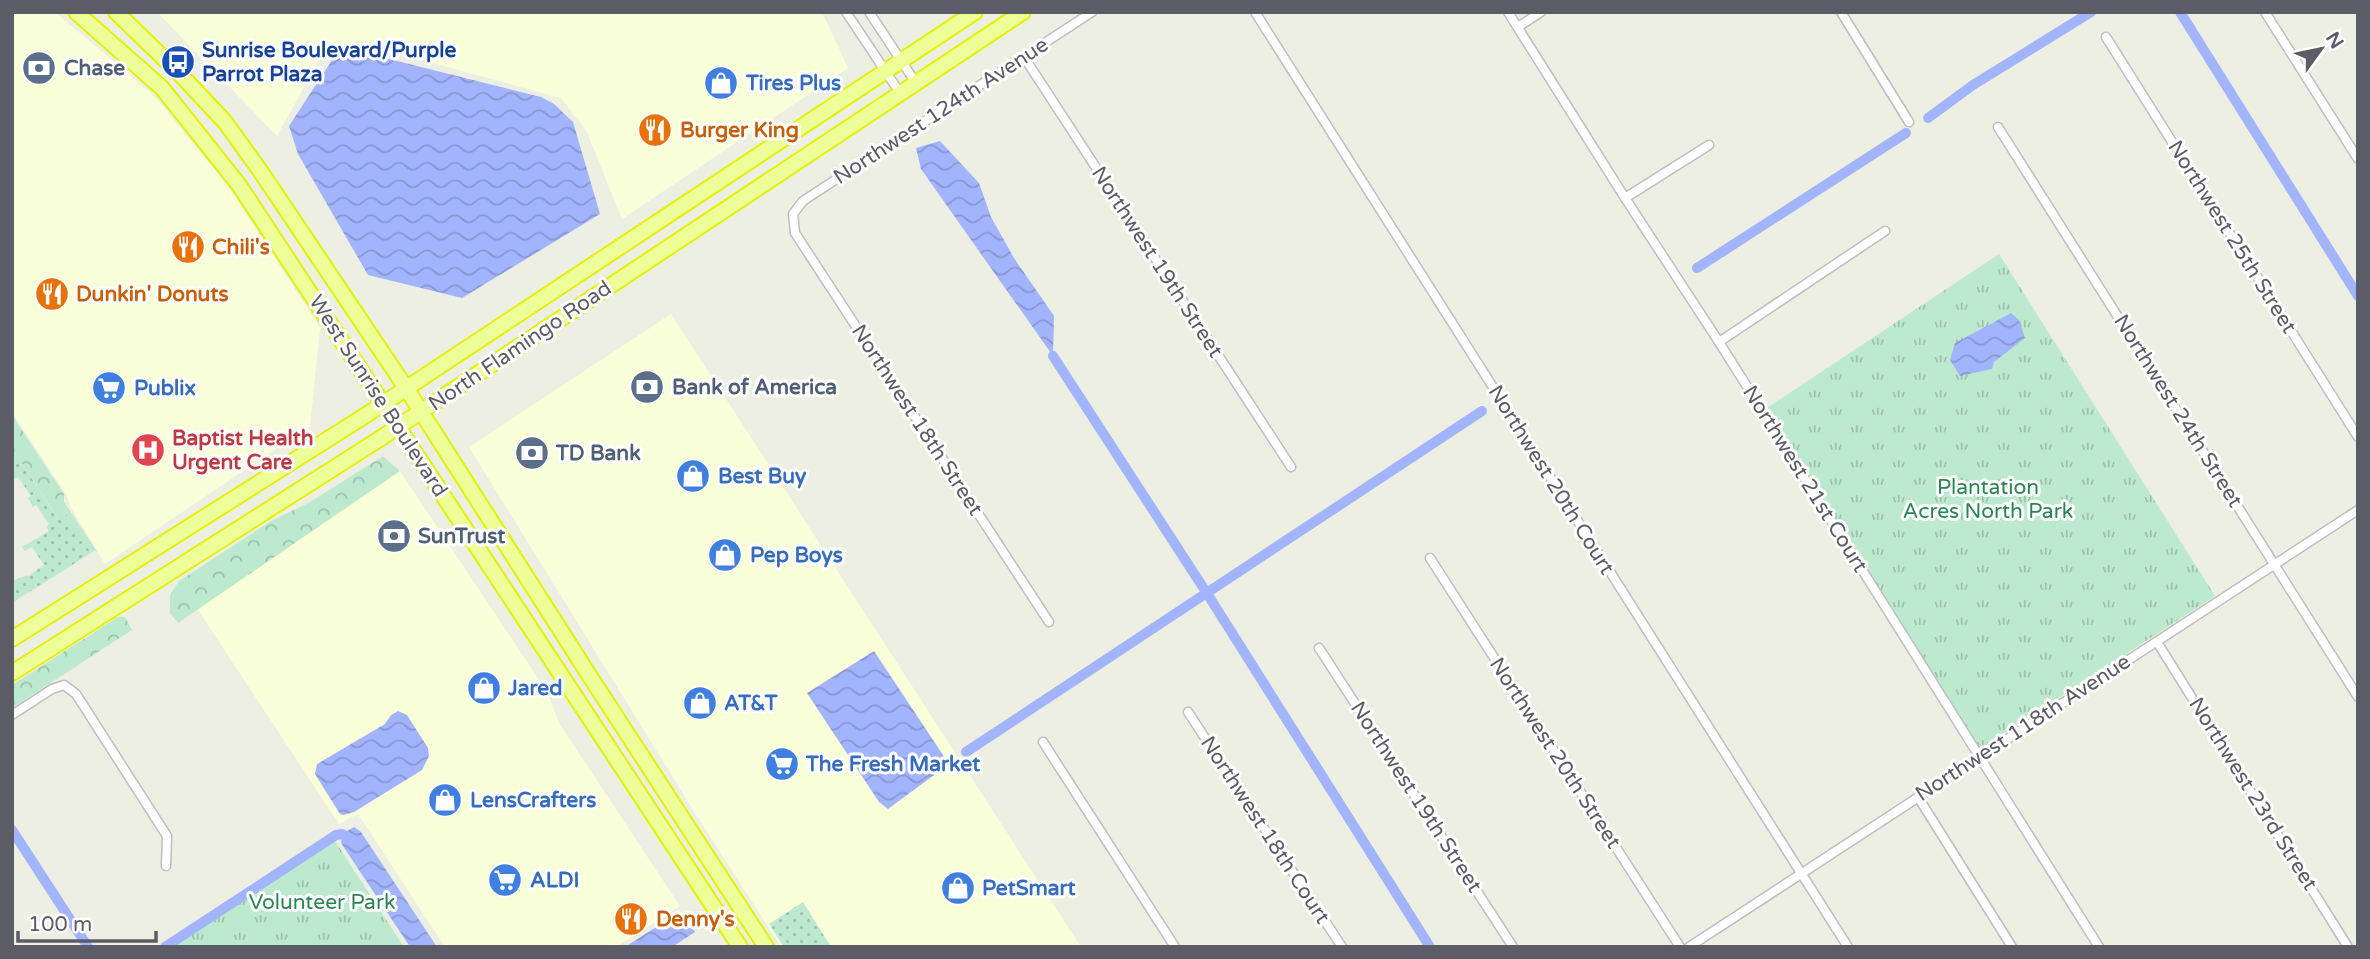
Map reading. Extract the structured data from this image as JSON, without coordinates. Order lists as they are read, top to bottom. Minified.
{"streets":{"highway":["North Flamingo Road","West Sunrise Boulevard"],"street":["Northwest 124th Avenue","Northwest 25th Street","Northwest 19th Street","Northwest 24th Street","Northwest 18th Street","Northwest 21st Court","Northwest 20th Court","Northwest 118th Avenue","Northwest 20th Street","Northwest 23rd Street","Northwest 18th Court"]},"crossings":[["Northwest 124th Avenue","Northwest 19th Street"],["Northwest 124th Avenue","Northwest 18th Street"],["North Flamingo Road","West Sunrise Boulevard"],["Northwest 24th Street","Northwest 118th Avenue"],["Northwest 21st Court","Northwest 118th Avenue"],["Northwest 20th Court","Northwest 118th Avenue"],["Northwest 118th Avenue","Northwest 23rd Street"]],"parks":["Plantation Acres North Park","Volunteer Park"],"places":{"bus stop":["Sunrise Boulevard/Purple Parrot Plaza"],"bank":["Chase","Bank of America","TD Bank","SunTrust"],"shop":["Tires Plus","Best Buy","Pep Boys","Jared","AT&T","LensCrafters","PetSmart"],"restaurant":["Burger King","Chili's","Dunkin' Donuts","Denny's"],"supermarket":["Publix","The Fresh Market","ALDI"],"hospital":["Baptist Health Urgent Care"]},"scale_bar":"100 m","north":"top right"}
